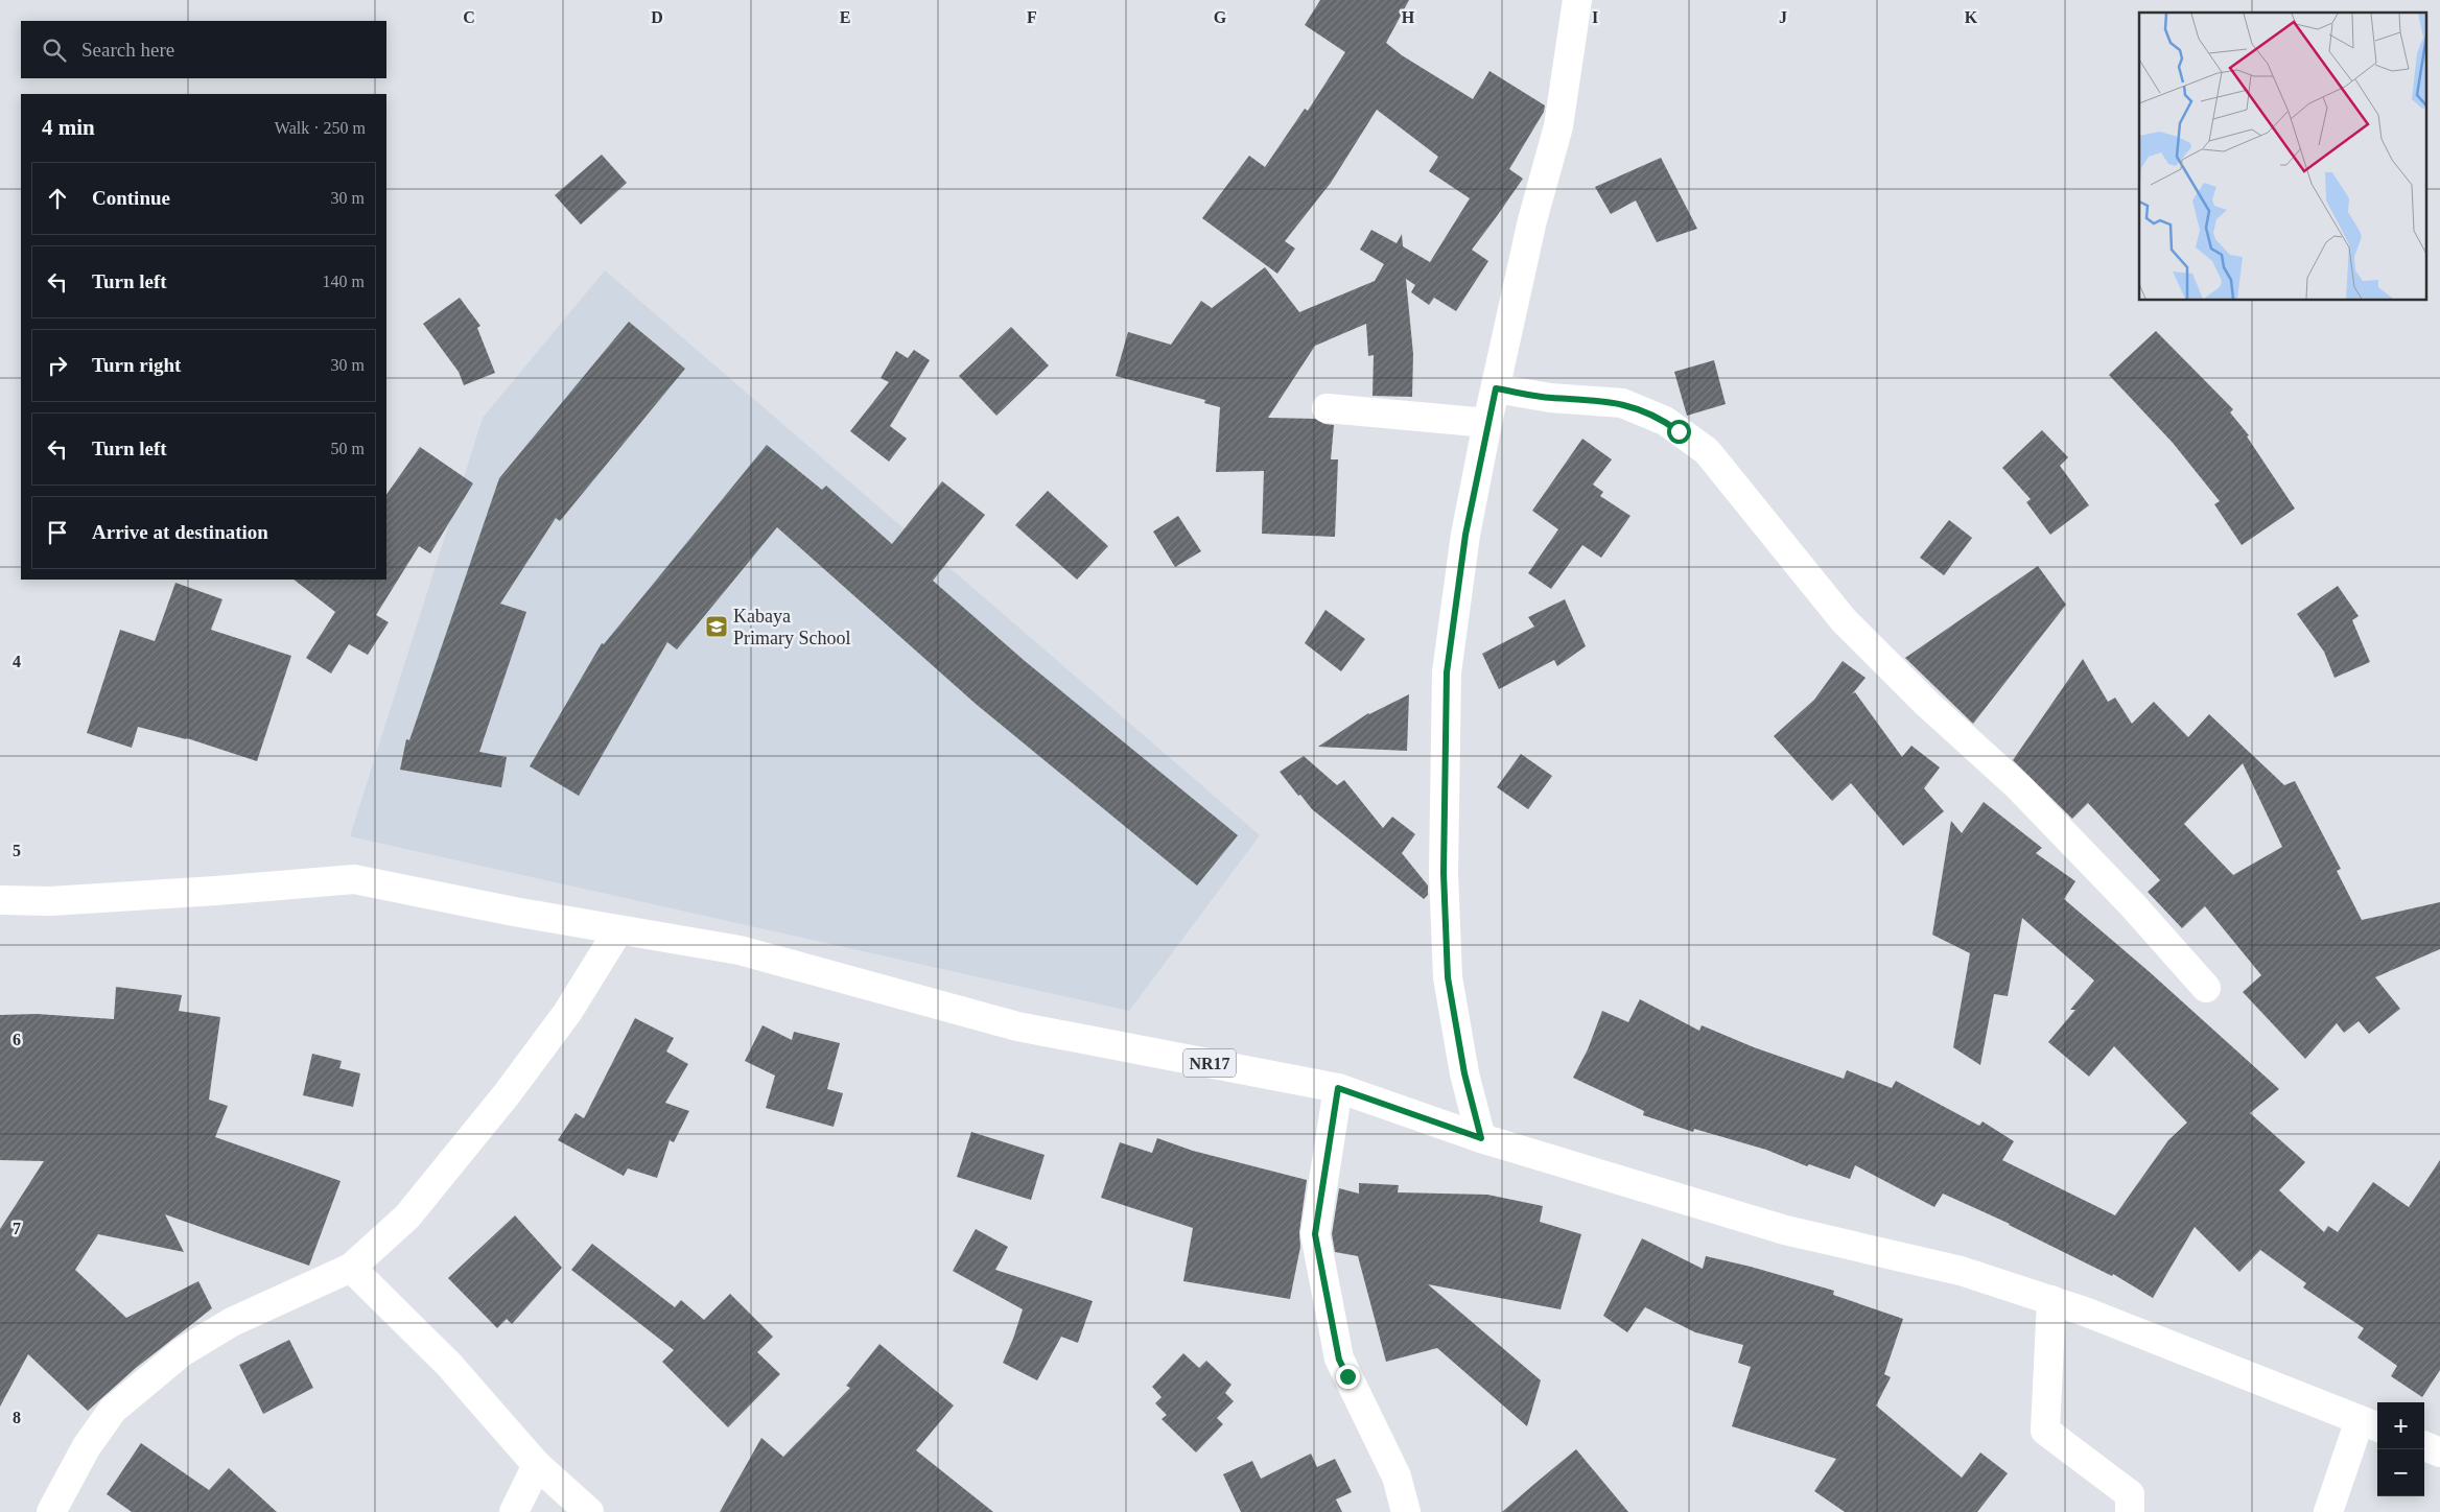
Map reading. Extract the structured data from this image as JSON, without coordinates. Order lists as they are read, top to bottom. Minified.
{"streets":{"street":["NR17"]},"places":{"school or university":["Kabaya Primary School"]},"page":{"search":"Search here","heading":["4 min","Walk · 250 m"],"list":[["Continue","30 m"],["Turn left","140 m"],["Turn right","30 m"],["Turn left","50 m"],"Arrive at destination"],"map_buttons":["+","−"]},"grid":{"columns":["C","D","E","F","G","H","I","J","K"],"rows":["4","5","6","7","8"]}}
